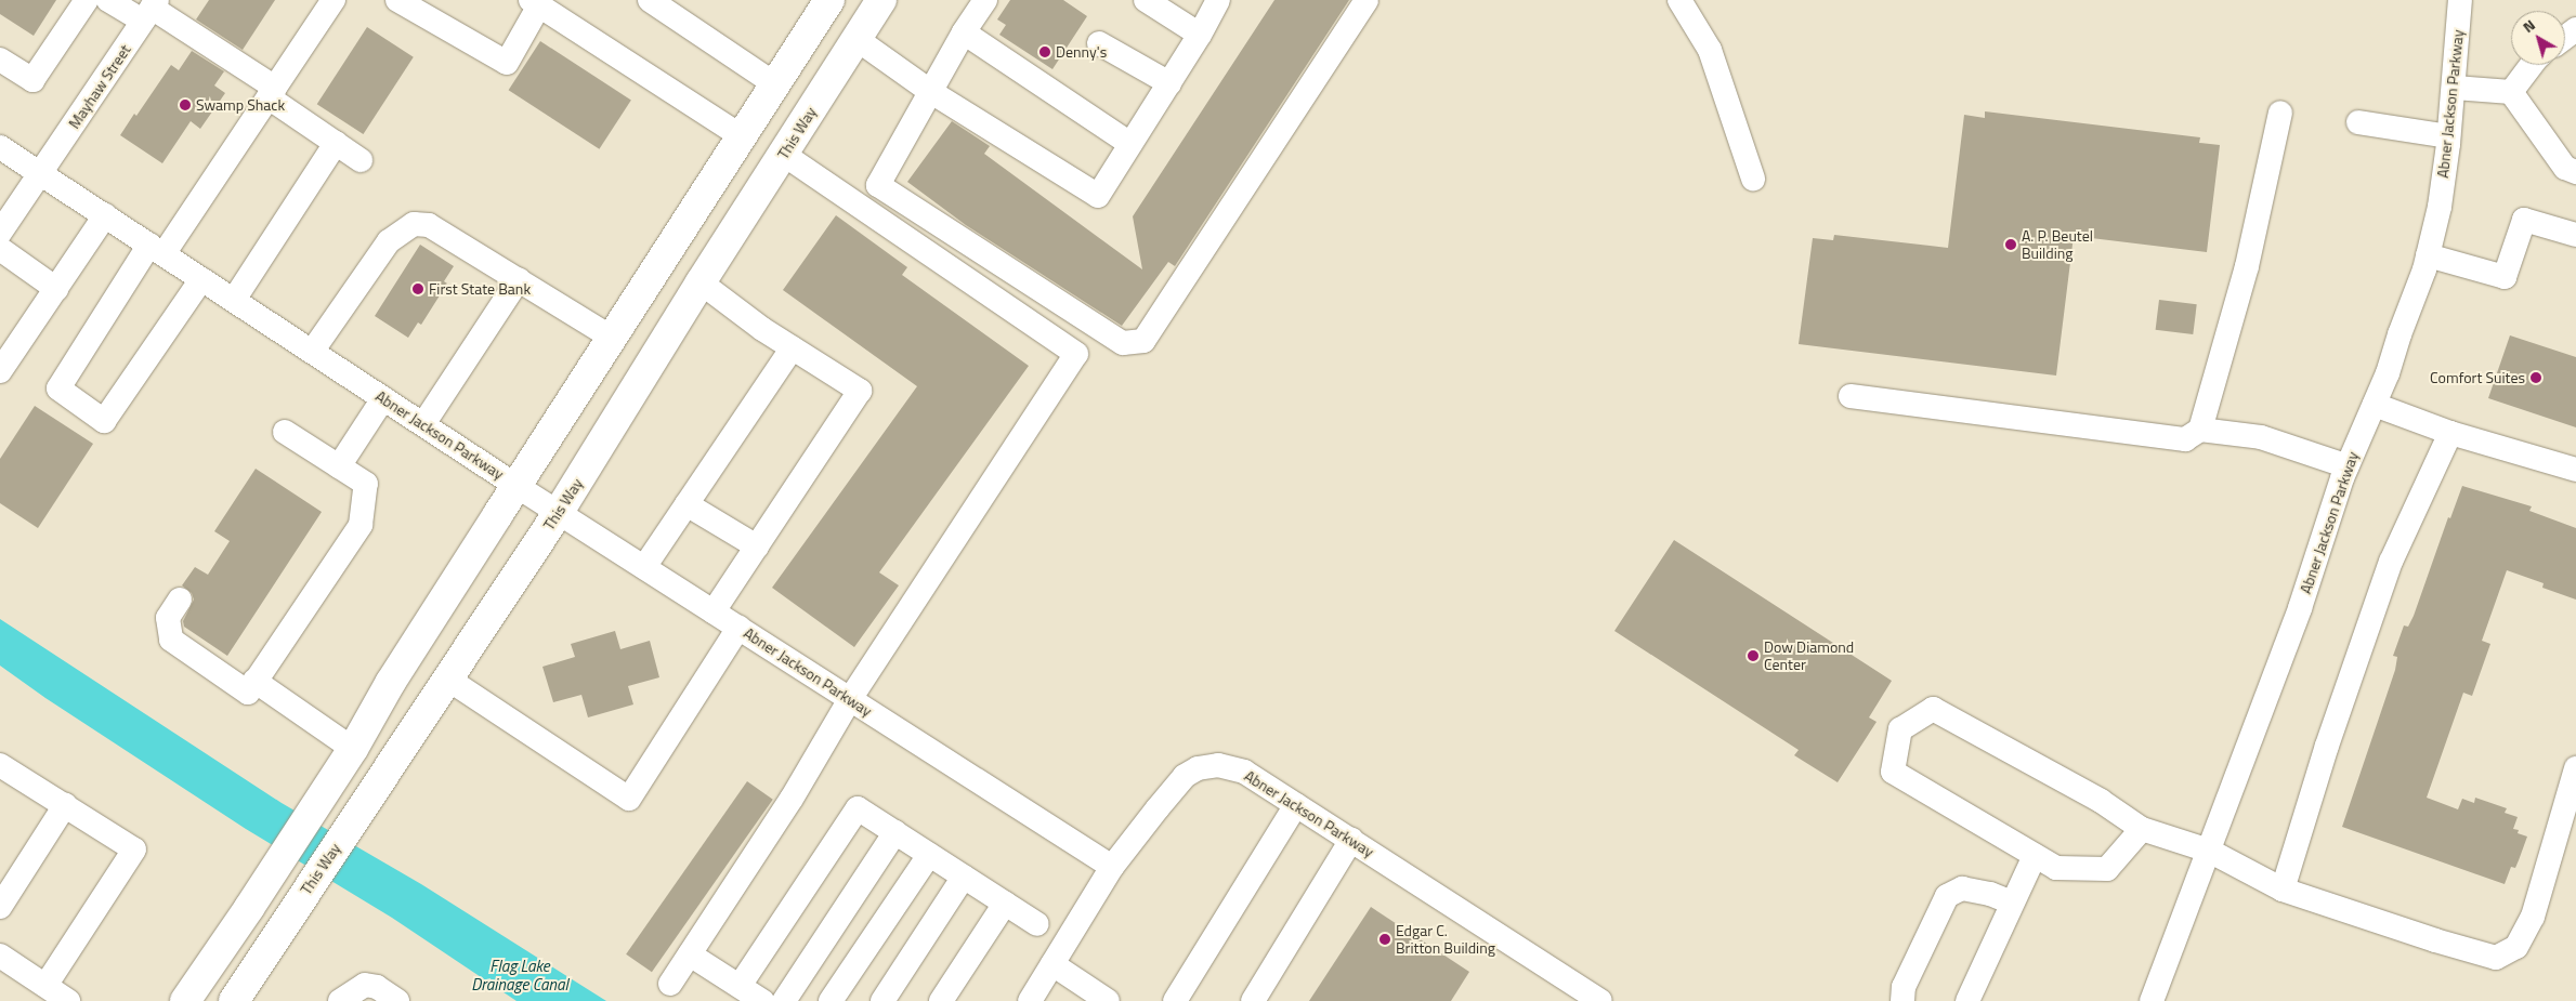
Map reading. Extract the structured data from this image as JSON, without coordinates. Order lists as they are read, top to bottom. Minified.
{"streets":{"main road":["This Way"],"street":["Mayhaw Street","Abner Jackson Parkway"]},"crossings":[["Mayhaw Street","Abner Jackson Parkway"],["Abner Jackson Parkway","This Way"]],"water":["Flag Lake Drainage Canal"],"places":["Denny's","Swamp Shack","A. P. Beutel Building","First State Bank","Comfort Suites","Dow Diamond Center","Edgar C. Britton Building"],"north":"top left"}
